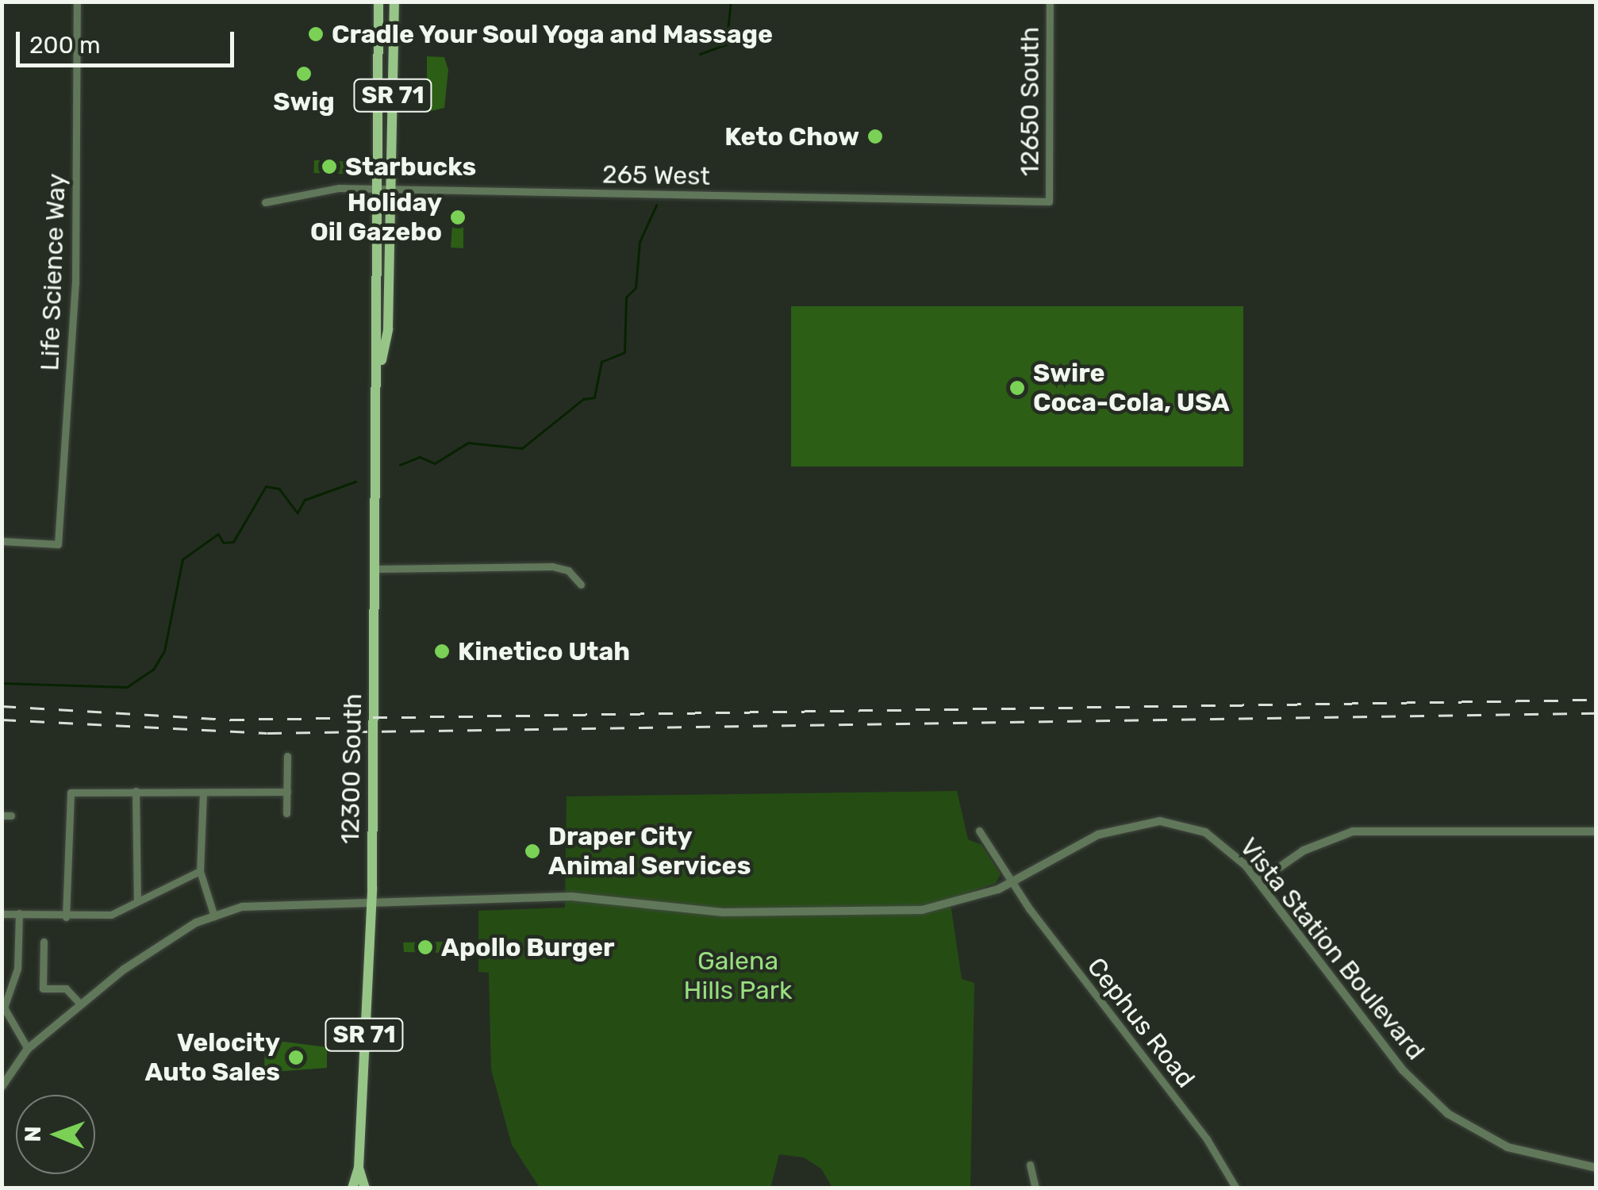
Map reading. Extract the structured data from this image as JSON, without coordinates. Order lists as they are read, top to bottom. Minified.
{"streets":{"main road":["SR 71","12300 South"],"street":["12650 South","265 West","Life Science Way","Vista Station Boulevard","Cephus Road"]},"crossings":[["12650 South","265 West"],["265 West","12300 South"],["12300 South","Vista Station Boulevard"],["Vista Station Boulevard","Cephus Road"]],"parks":["Galena Hills Park"],"places":["Cradle Your Soul Yoga and Massage","Swig","Keto Chow","Starbucks","Holiday Oil Gazebo","Swire Coca-Cola, USA","Kinetico Utah","Draper City Animal Services","Apollo Burger","Velocity Auto Sales"],"scale_bar":"200 m","north":"left"}
